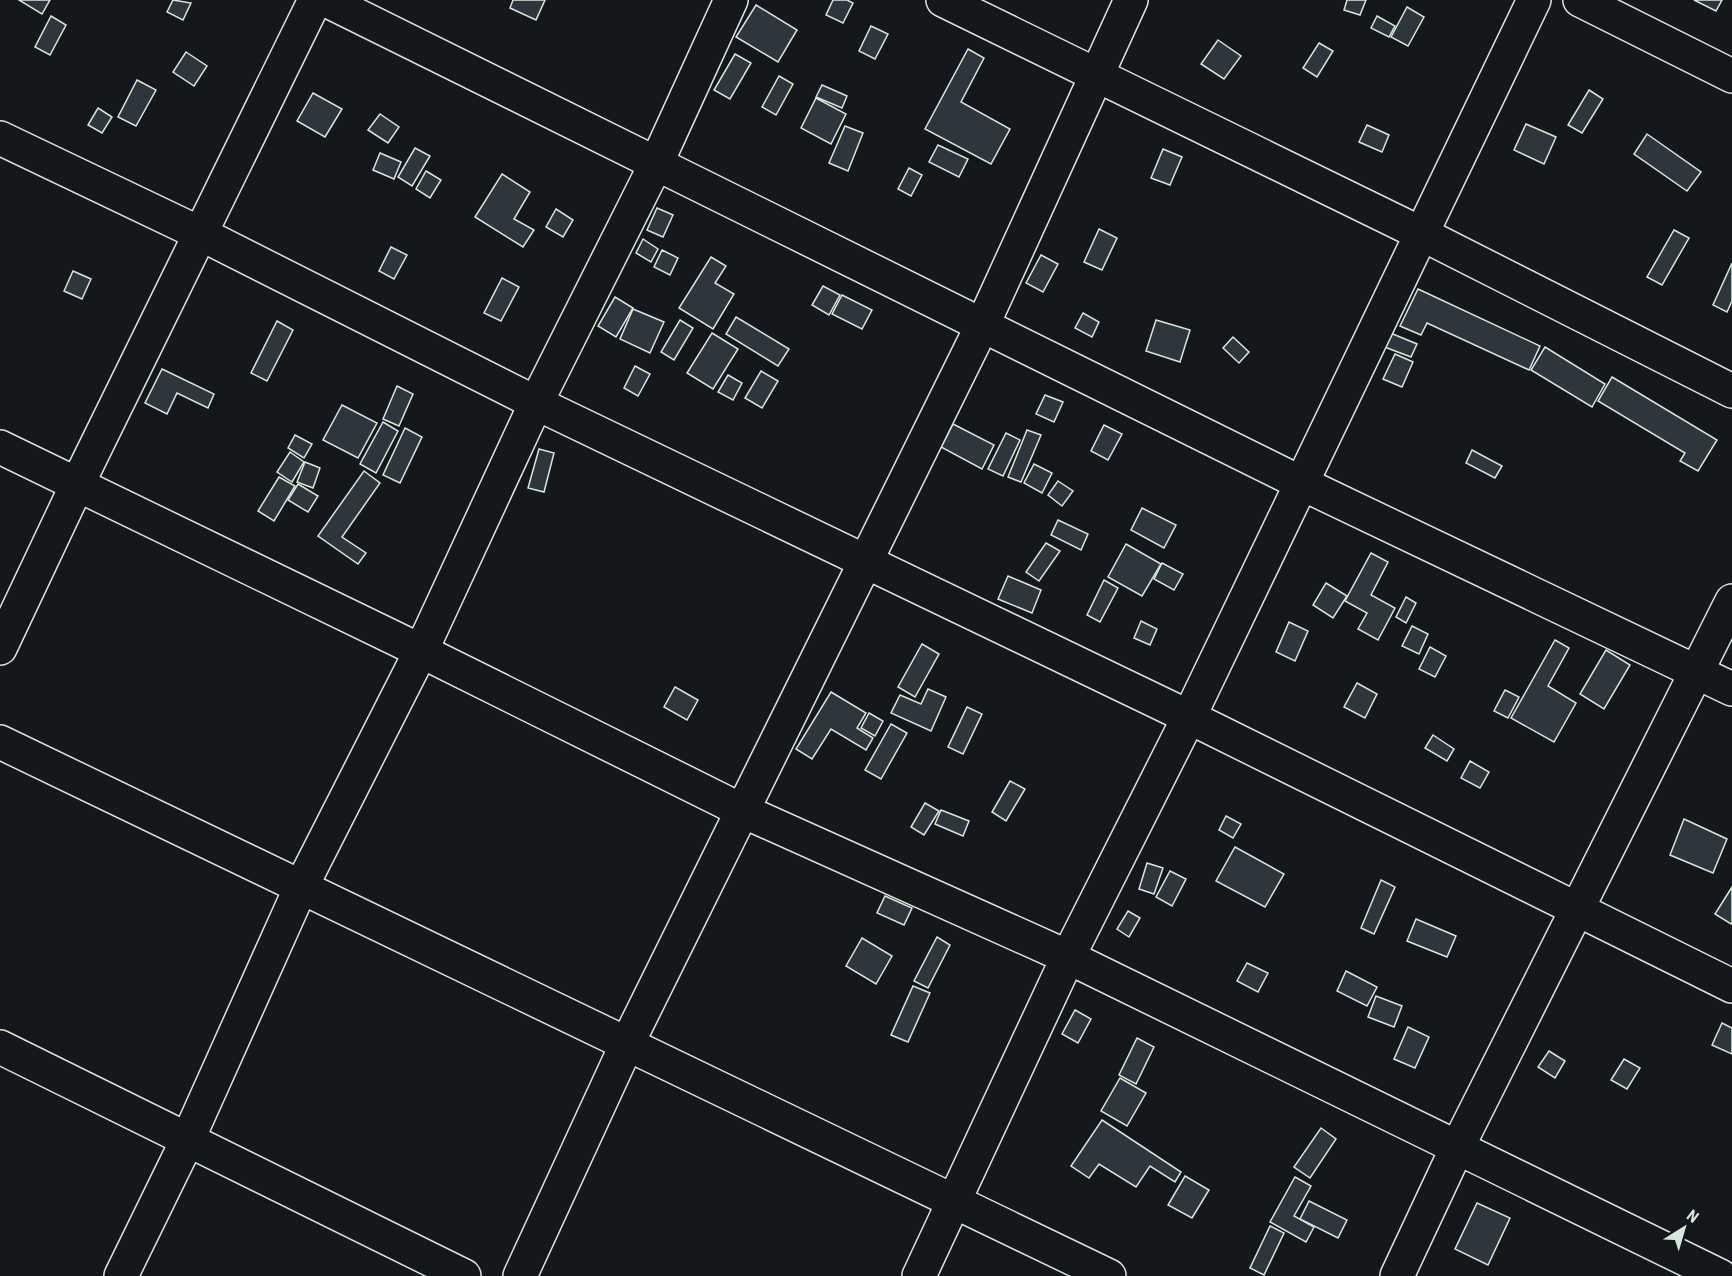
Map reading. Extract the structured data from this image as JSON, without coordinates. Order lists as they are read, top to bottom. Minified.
{"north":"top right"}
